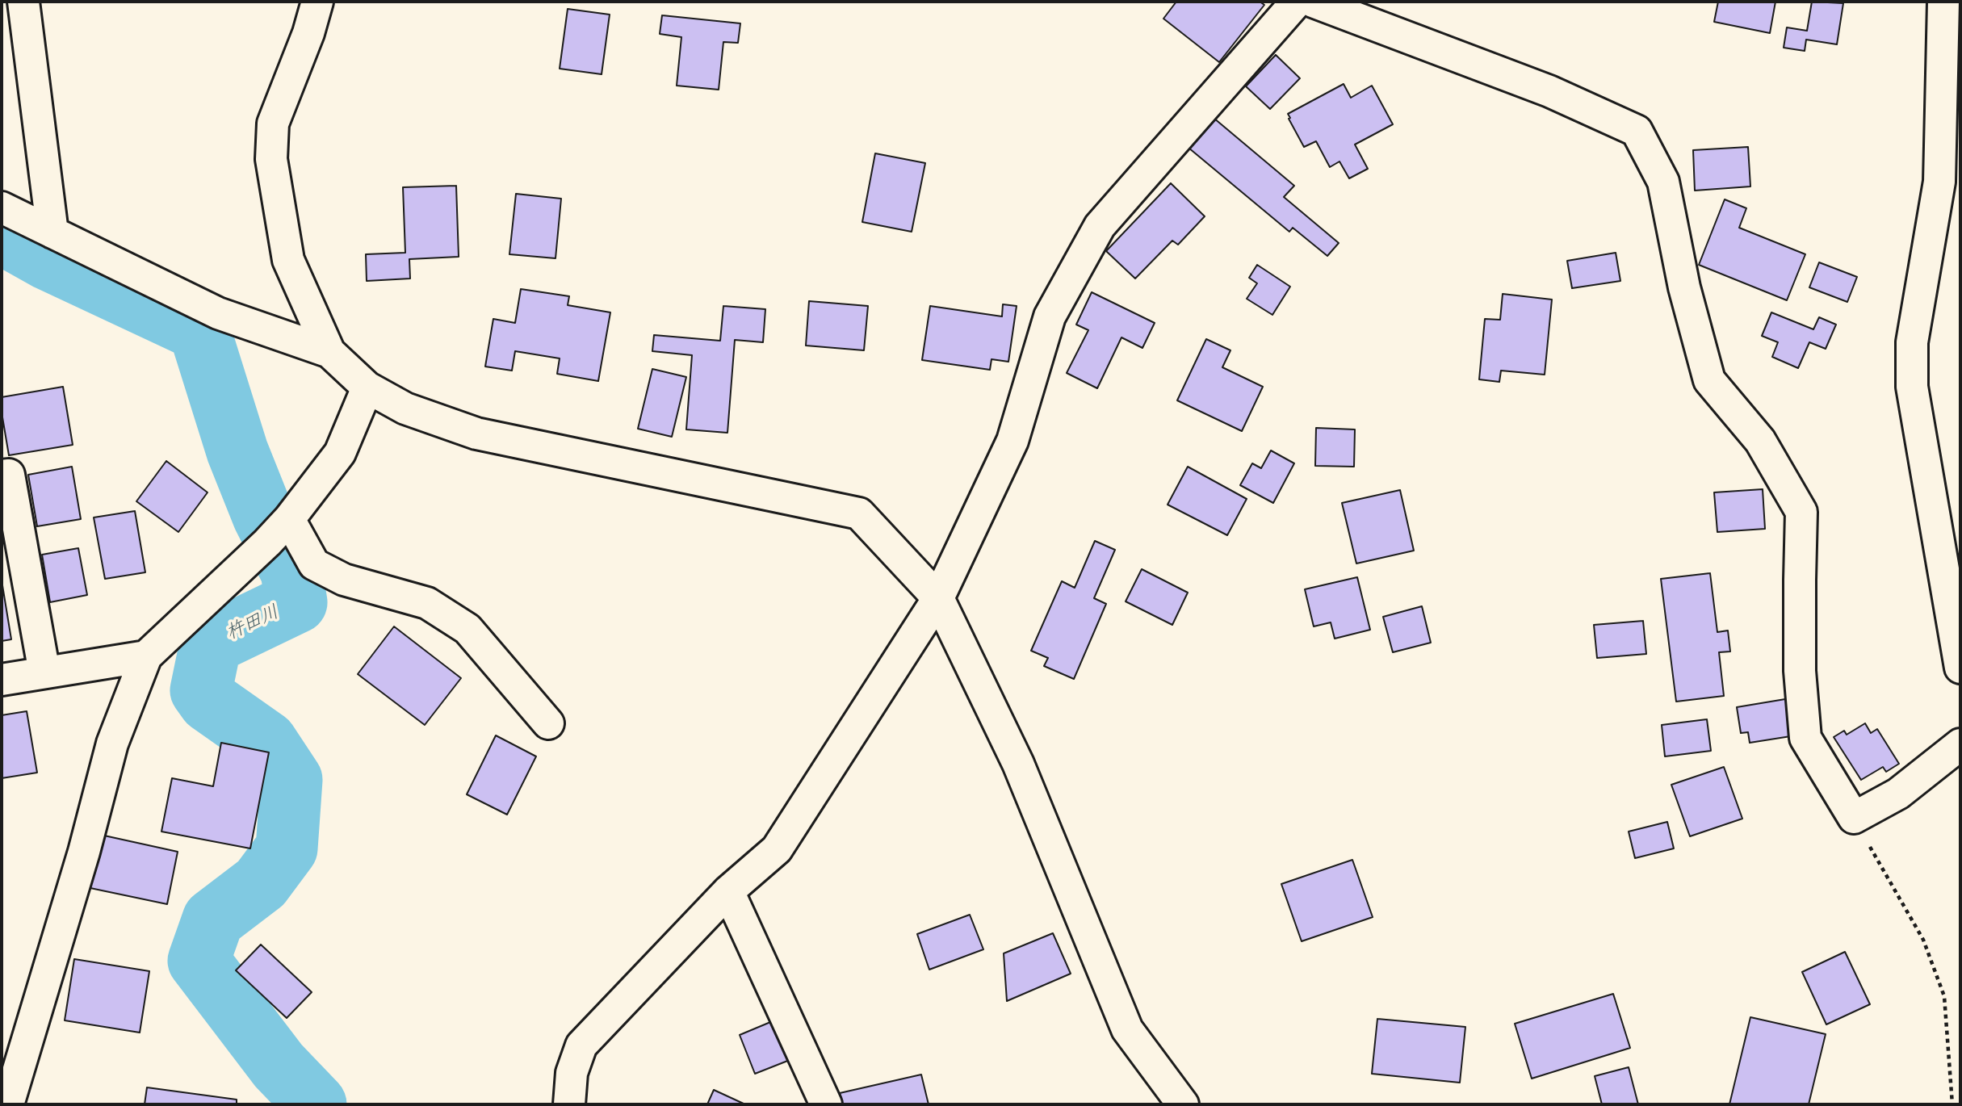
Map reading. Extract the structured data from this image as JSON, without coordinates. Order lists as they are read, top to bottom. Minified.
{"water":["杵田川"]}
